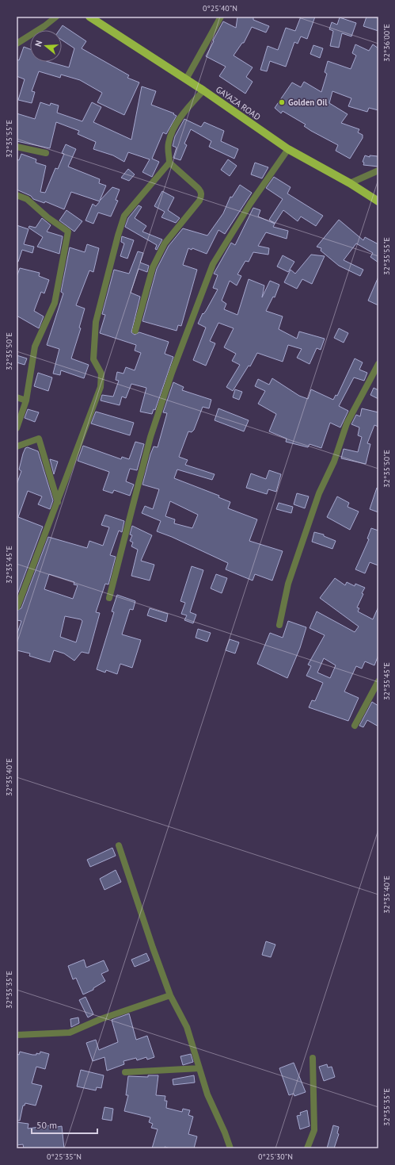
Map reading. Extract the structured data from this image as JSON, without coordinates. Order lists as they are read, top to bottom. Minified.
{"streets":{"main road":["GAYAZA ROAD"]},"places":["Golden Oil"],"scale_bar":"50 m","north":"left","coordinates":["0°25'40\"N","32°36'00\"E","32°35'55\"E","32°35'50\"E","32°35'45\"E","32°35'40\"E","32°35'35\"E","0°25'35\"N","0°25'30\"N"]}
